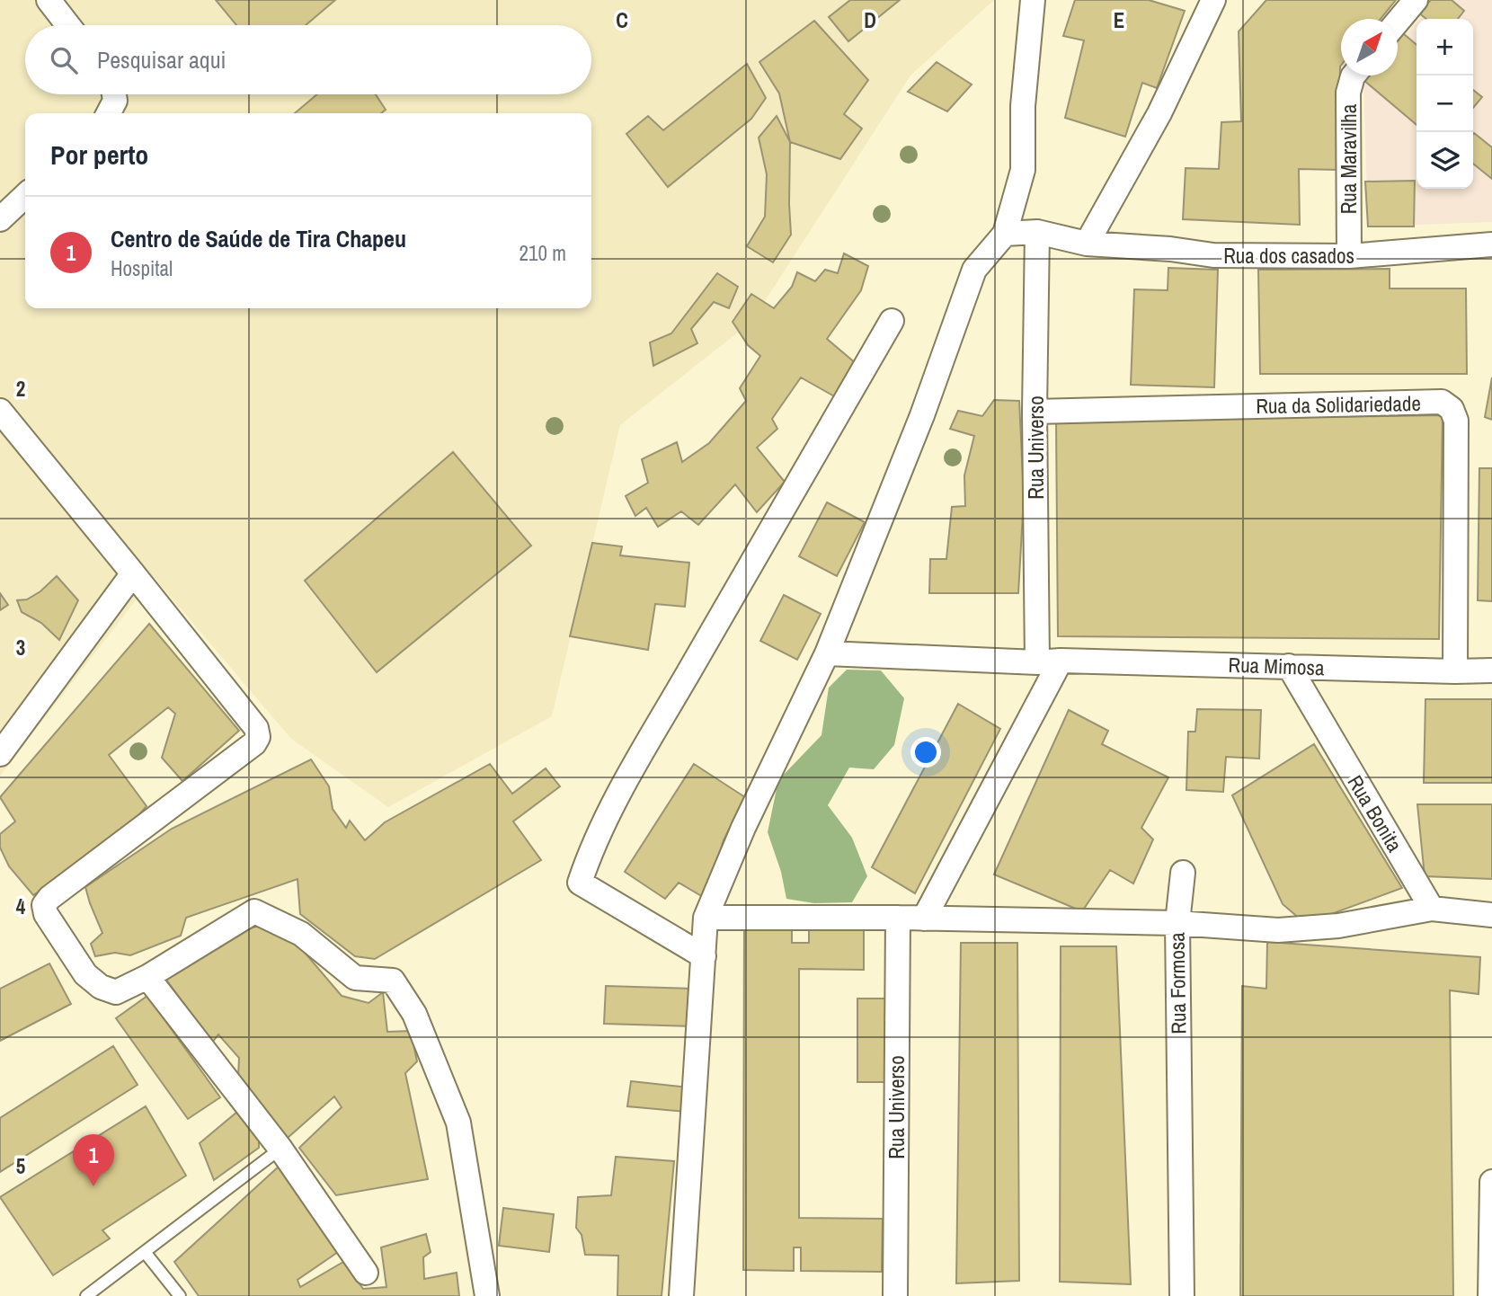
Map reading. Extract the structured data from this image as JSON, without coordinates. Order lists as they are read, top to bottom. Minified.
{"streets":{"street":["Rua Maravilha","Rua dos casados","Rua da Solidariedade","Rua Universo","Rua Mimosa","Rua Bonita","Rua Formosa"]},"crossings":[["Rua Maravilha","Rua dos casados"],["Rua dos casados","Rua Universo"],["Rua da Solidariedade","Rua Universo"],["Rua da Solidariedade","Rua Mimosa"],["Rua Universo","Rua Mimosa"],["Rua Universo","Rua Formosa"],["Rua Mimosa","Rua Bonita"]],"north":"top right","page":{"map_buttons":["+","−"],"search":"Pesquisar aqui","heading":"Por perto","list":[{"mark":"1","name":"Centro de Saúde de Tira Chapeu","note":"Hospital","value":"210 m"}],"pins":"1"},"grid":{"columns":["C","D","E"],"rows":["2","3","4","5"]}}
